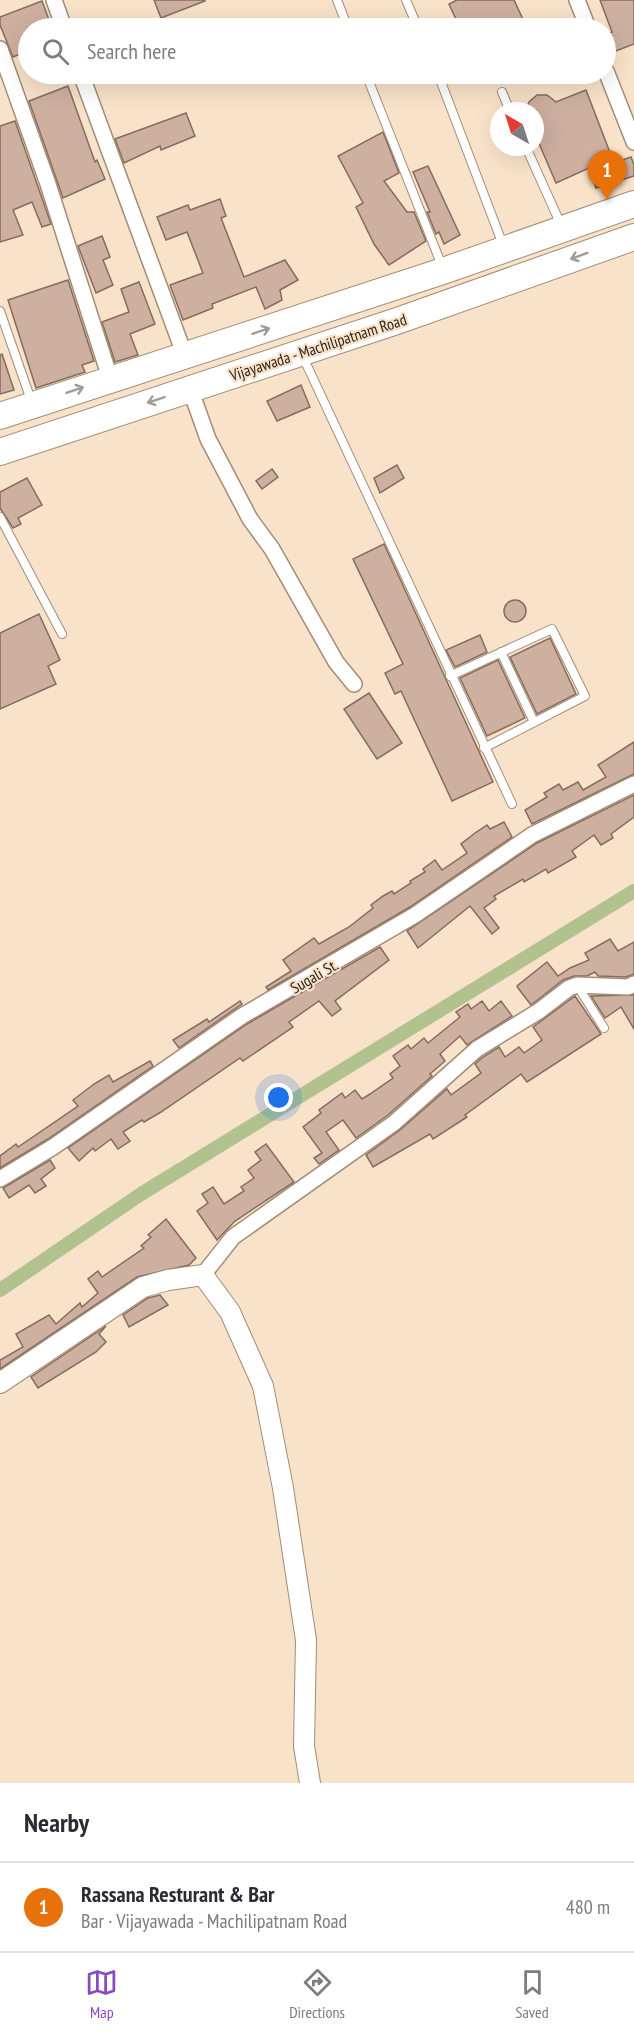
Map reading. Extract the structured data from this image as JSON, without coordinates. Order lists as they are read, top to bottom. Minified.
{"streets":{"highway":["Vijayawada - Machilipatnam Road"],"street":["Sugali St."]},"north":"top left","page":{"search":"Search here","pins":"1","heading":"Nearby","list":[{"mark":"1","name":"Rassana Resturant & Bar","note":"Bar · Vijayawada - Machilipatnam Road","value":"480 m"}],"nav":["Map","Directions","Saved"]}}
